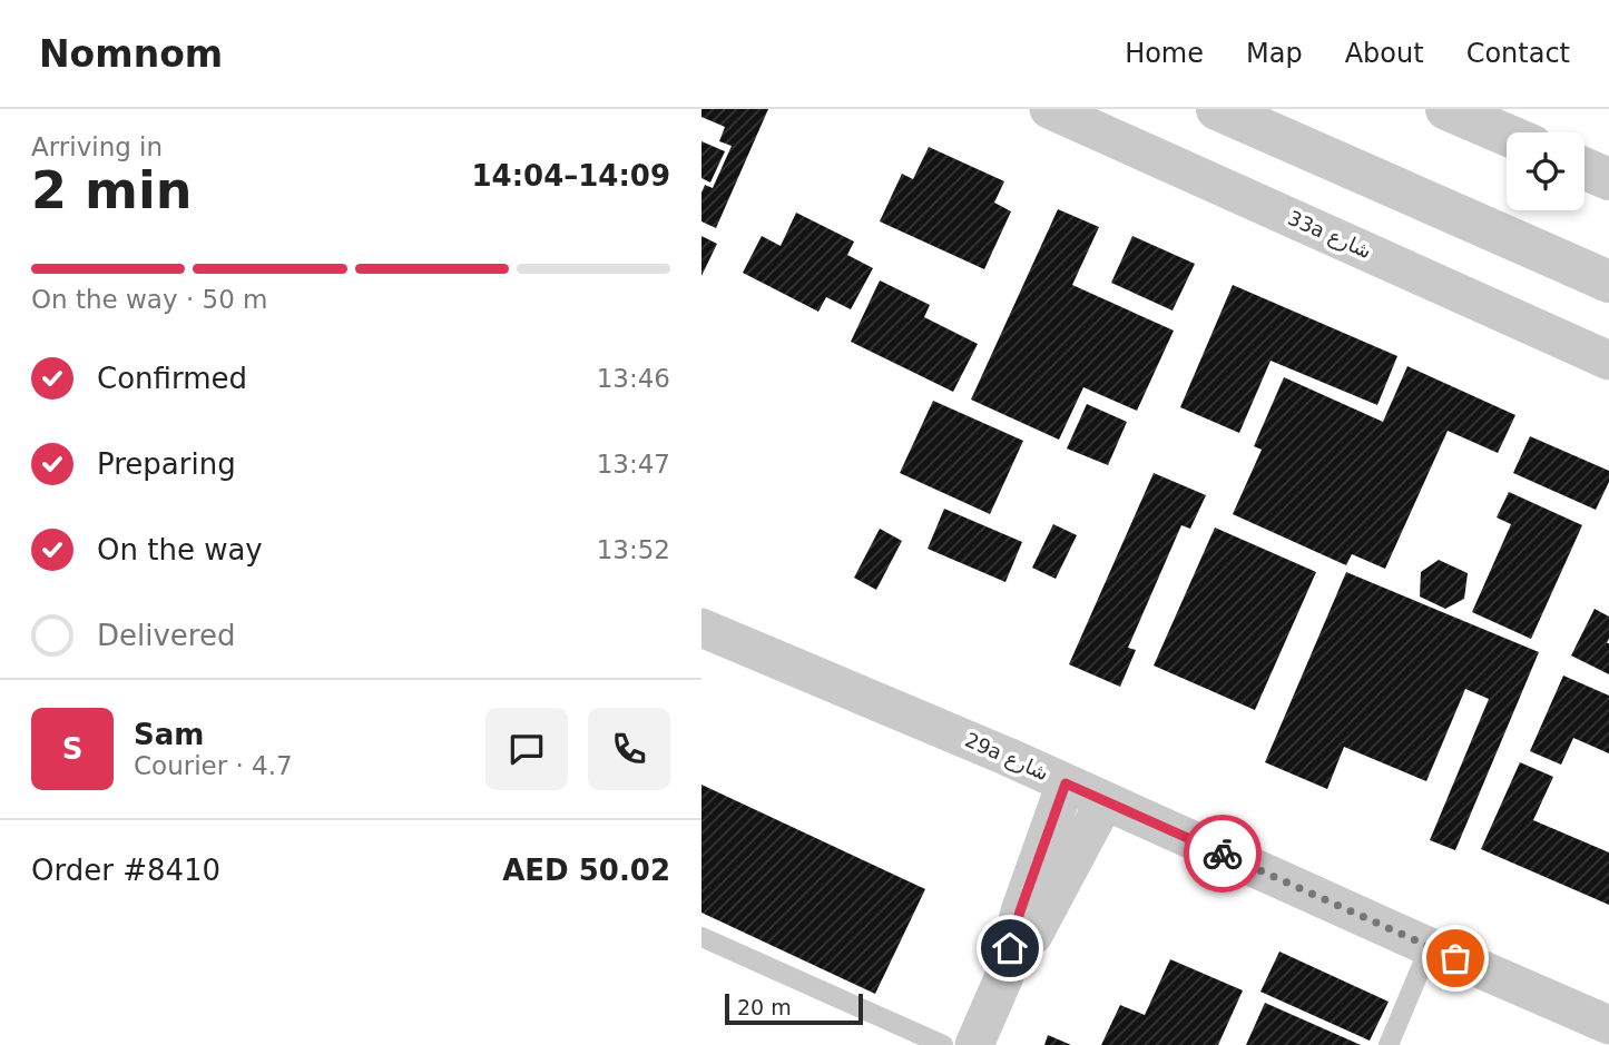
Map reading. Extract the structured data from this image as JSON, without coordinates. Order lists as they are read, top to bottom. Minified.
{"streets":{"street":["33a شارع","29a شارع"]},"scale_bar":"20 m","page":{"header":"Nomnom","nav":["Home","Map","About","Contact"],"heading":["2 min","Arriving in","14:04–14:09"],"panel":["Sam","Courier · 4.7","Order #8410","AED 50.02"],"bar":"On the way · 50 m","list":[["Confirmed","13:46"],["Preparing","13:47"],["On the way","13:52"],"Delivered"],"round":"S","scale":"20 m"}}
